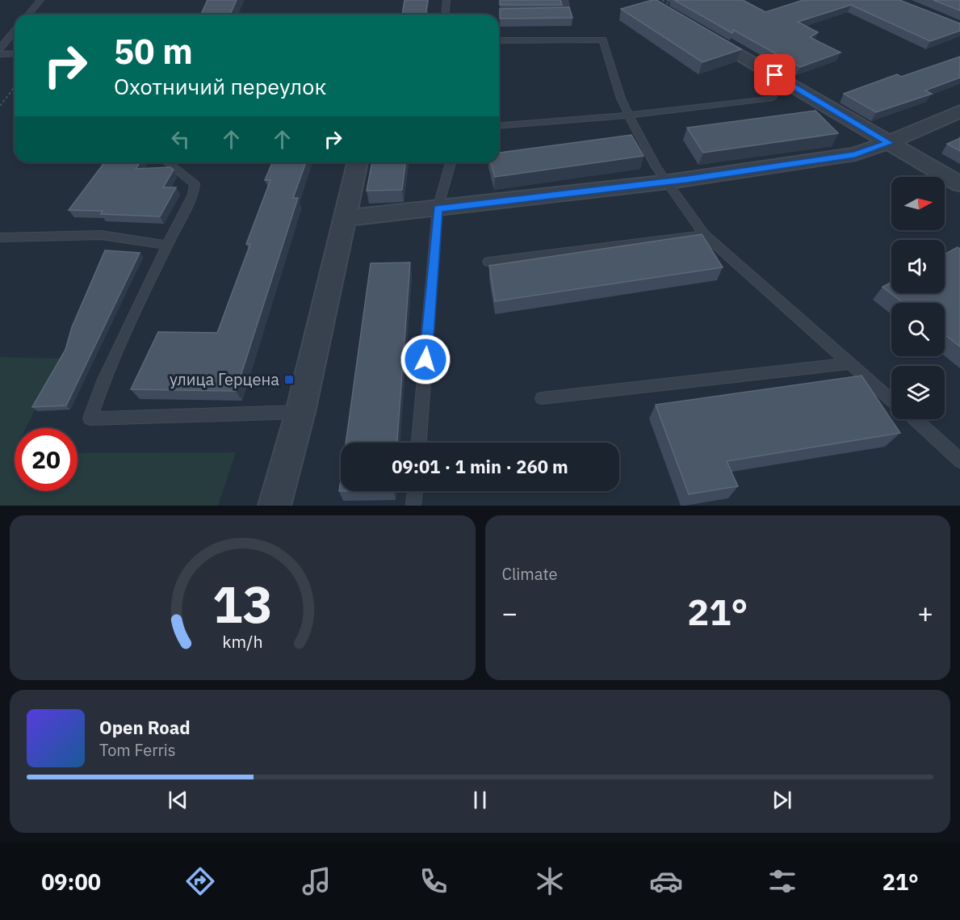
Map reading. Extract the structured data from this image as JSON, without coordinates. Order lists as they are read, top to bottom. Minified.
{"places":{"transit":["улица Герцена"]},"north":"right","page":{"turn":["50 m","Охотничий переулок"],"limit":"20","trip":"09:01 · 1 min · 260 m","tile":"Climate","heat":["−","21°","+"],"song":["Open Road","Tom Ferris"],"tabs":["09:00","21°"],"gauge":["13","km/h"]}}
